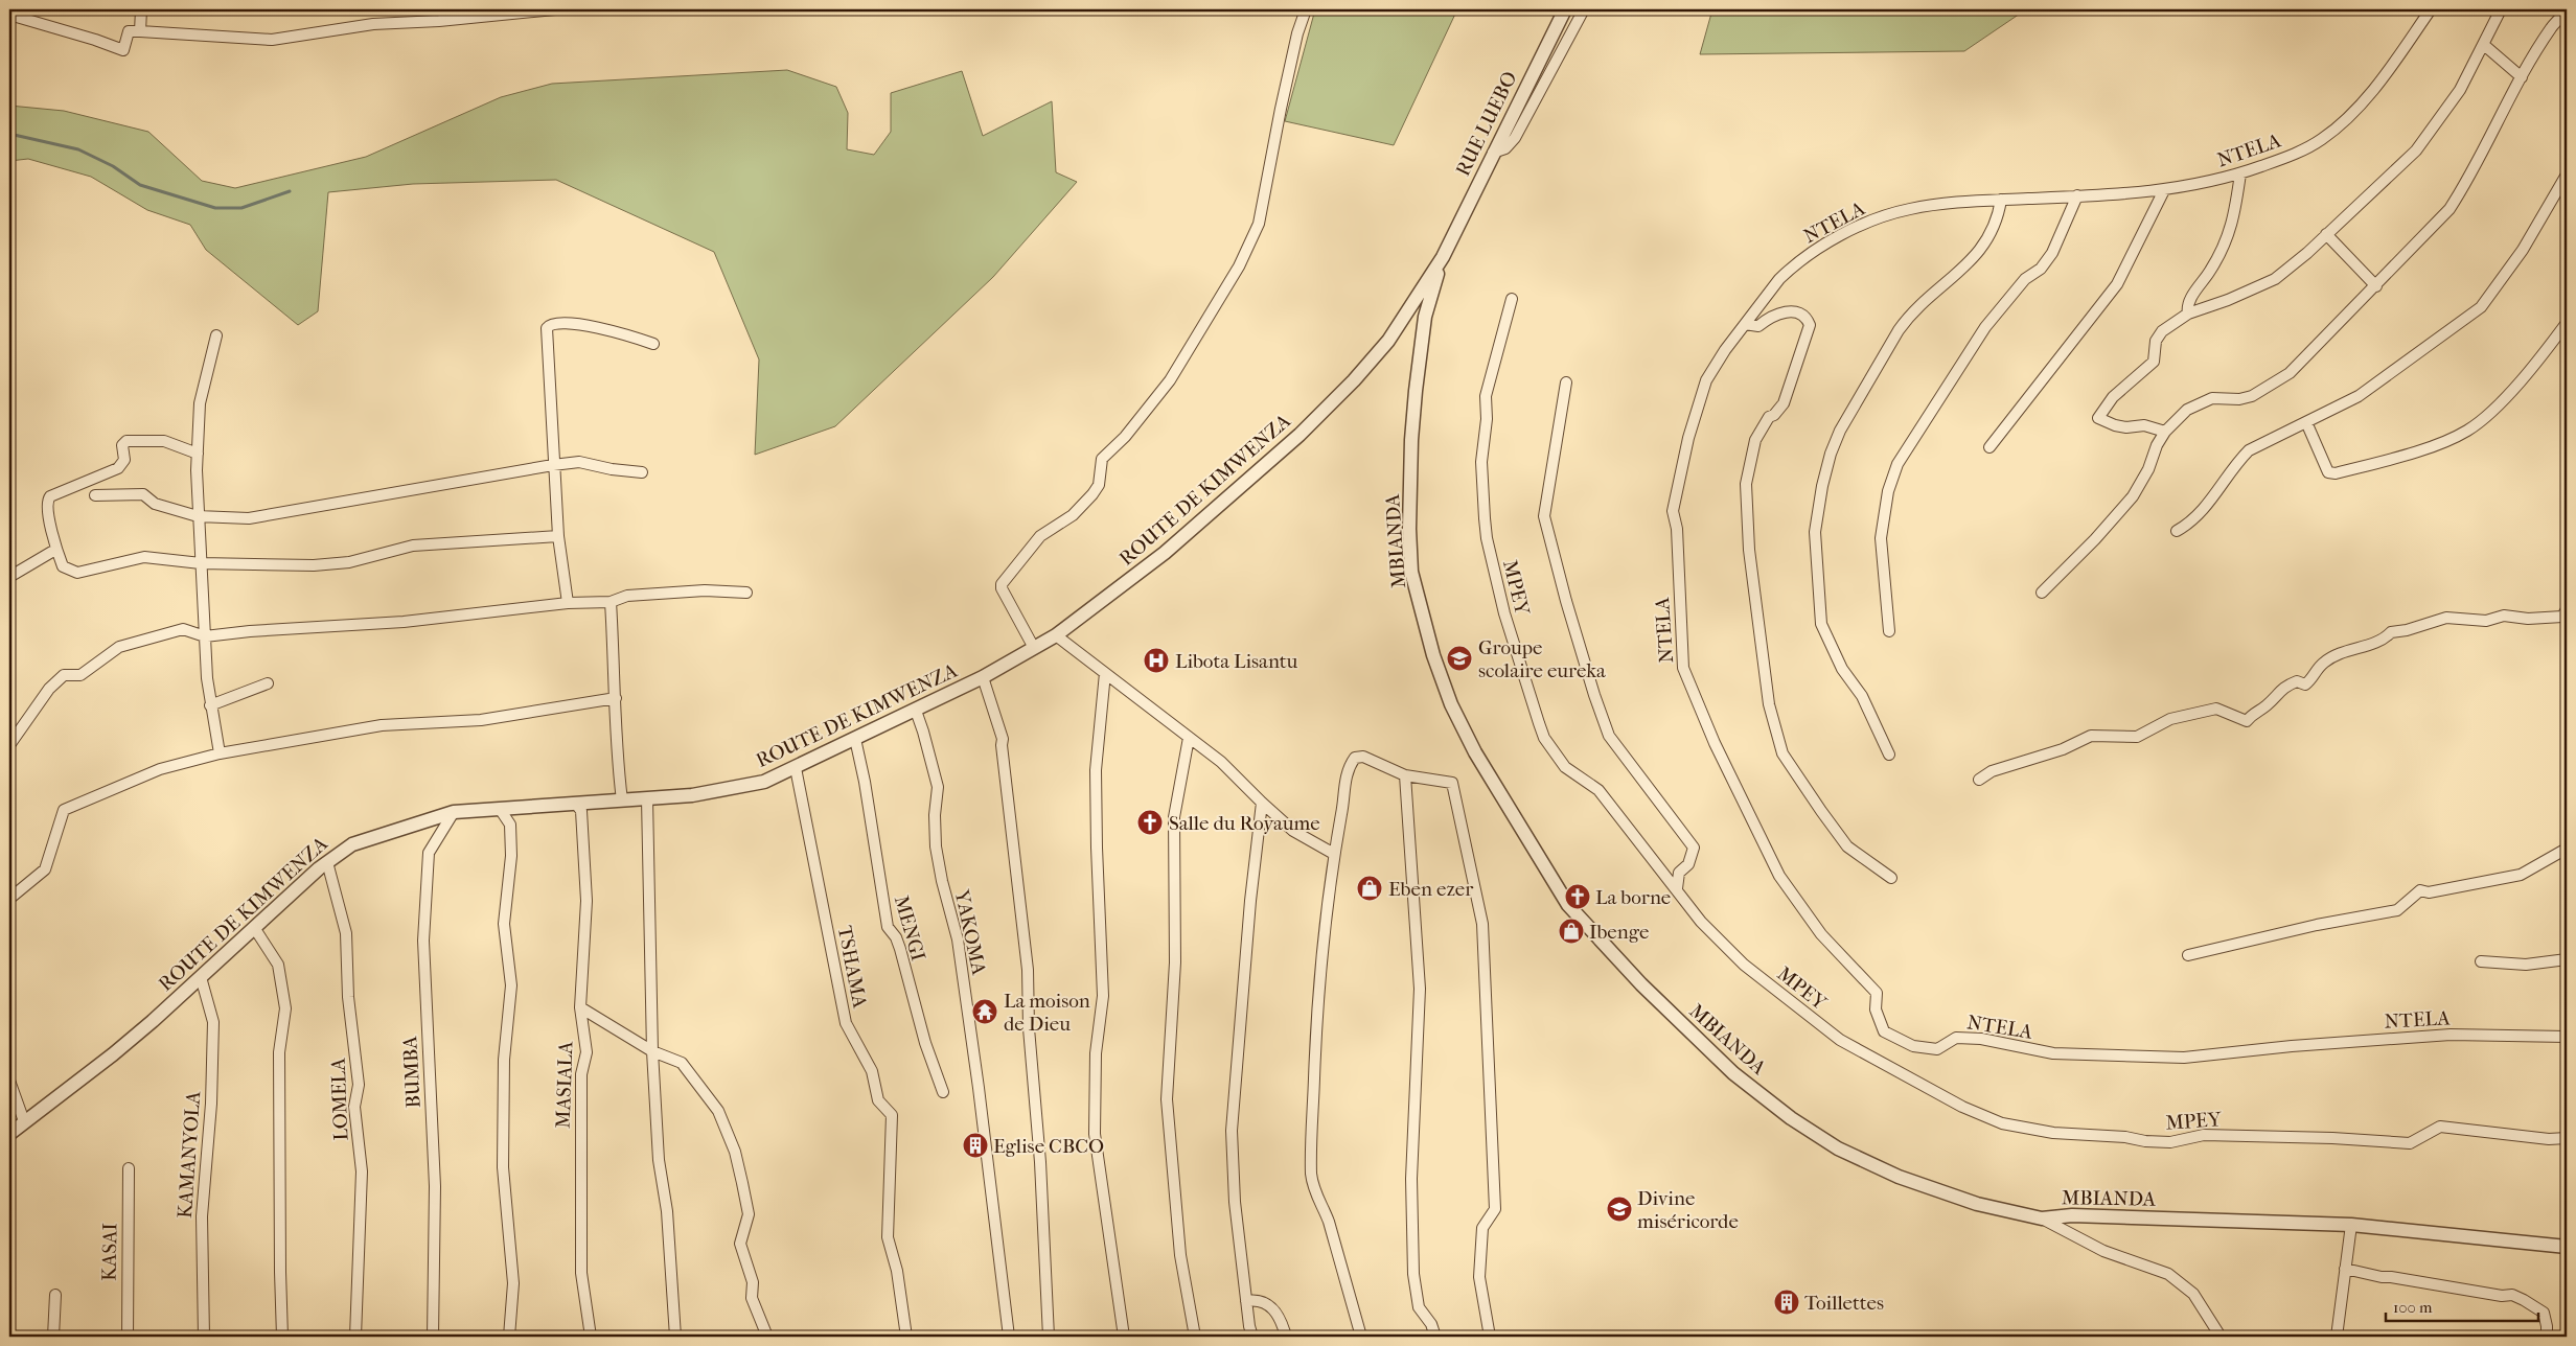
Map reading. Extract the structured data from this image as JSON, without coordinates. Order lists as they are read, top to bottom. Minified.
{"streets":{"street":["RUE LUEBO","NTELA","ROUTE DE KIMWENZA","MBIANDA","MPEY","MENGI","YAKOMA","TSHAMA","BUMBA","MASIALA","LOMELA","KAMANYOLA","KASAI"]},"crossings":[["RUE LUEBO","ROUTE DE KIMWENZA"],["RUE LUEBO","MBIANDA"],["ROUTE DE KIMWENZA","MBIANDA"],["ROUTE DE KIMWENZA","MENGI"],["ROUTE DE KIMWENZA","YAKOMA"],["ROUTE DE KIMWENZA","TSHAMA"],["ROUTE DE KIMWENZA","BUMBA"],["ROUTE DE KIMWENZA","MASIALA"],["ROUTE DE KIMWENZA","LOMELA"],["ROUTE DE KIMWENZA","KAMANYOLA"]],"places":{"school or university":["Groupe scolaire eureka","Divine miséricorde"],"hospital":["Libota Lisantu"],"church":["Salle du Royaume","La borne"],"shop":["Eben ezer","Ibenge"],"temple":["La moison de Dieu"],"building":["Eglise CBCO","Toillettes"]},"scale_bar":"100 m"}
